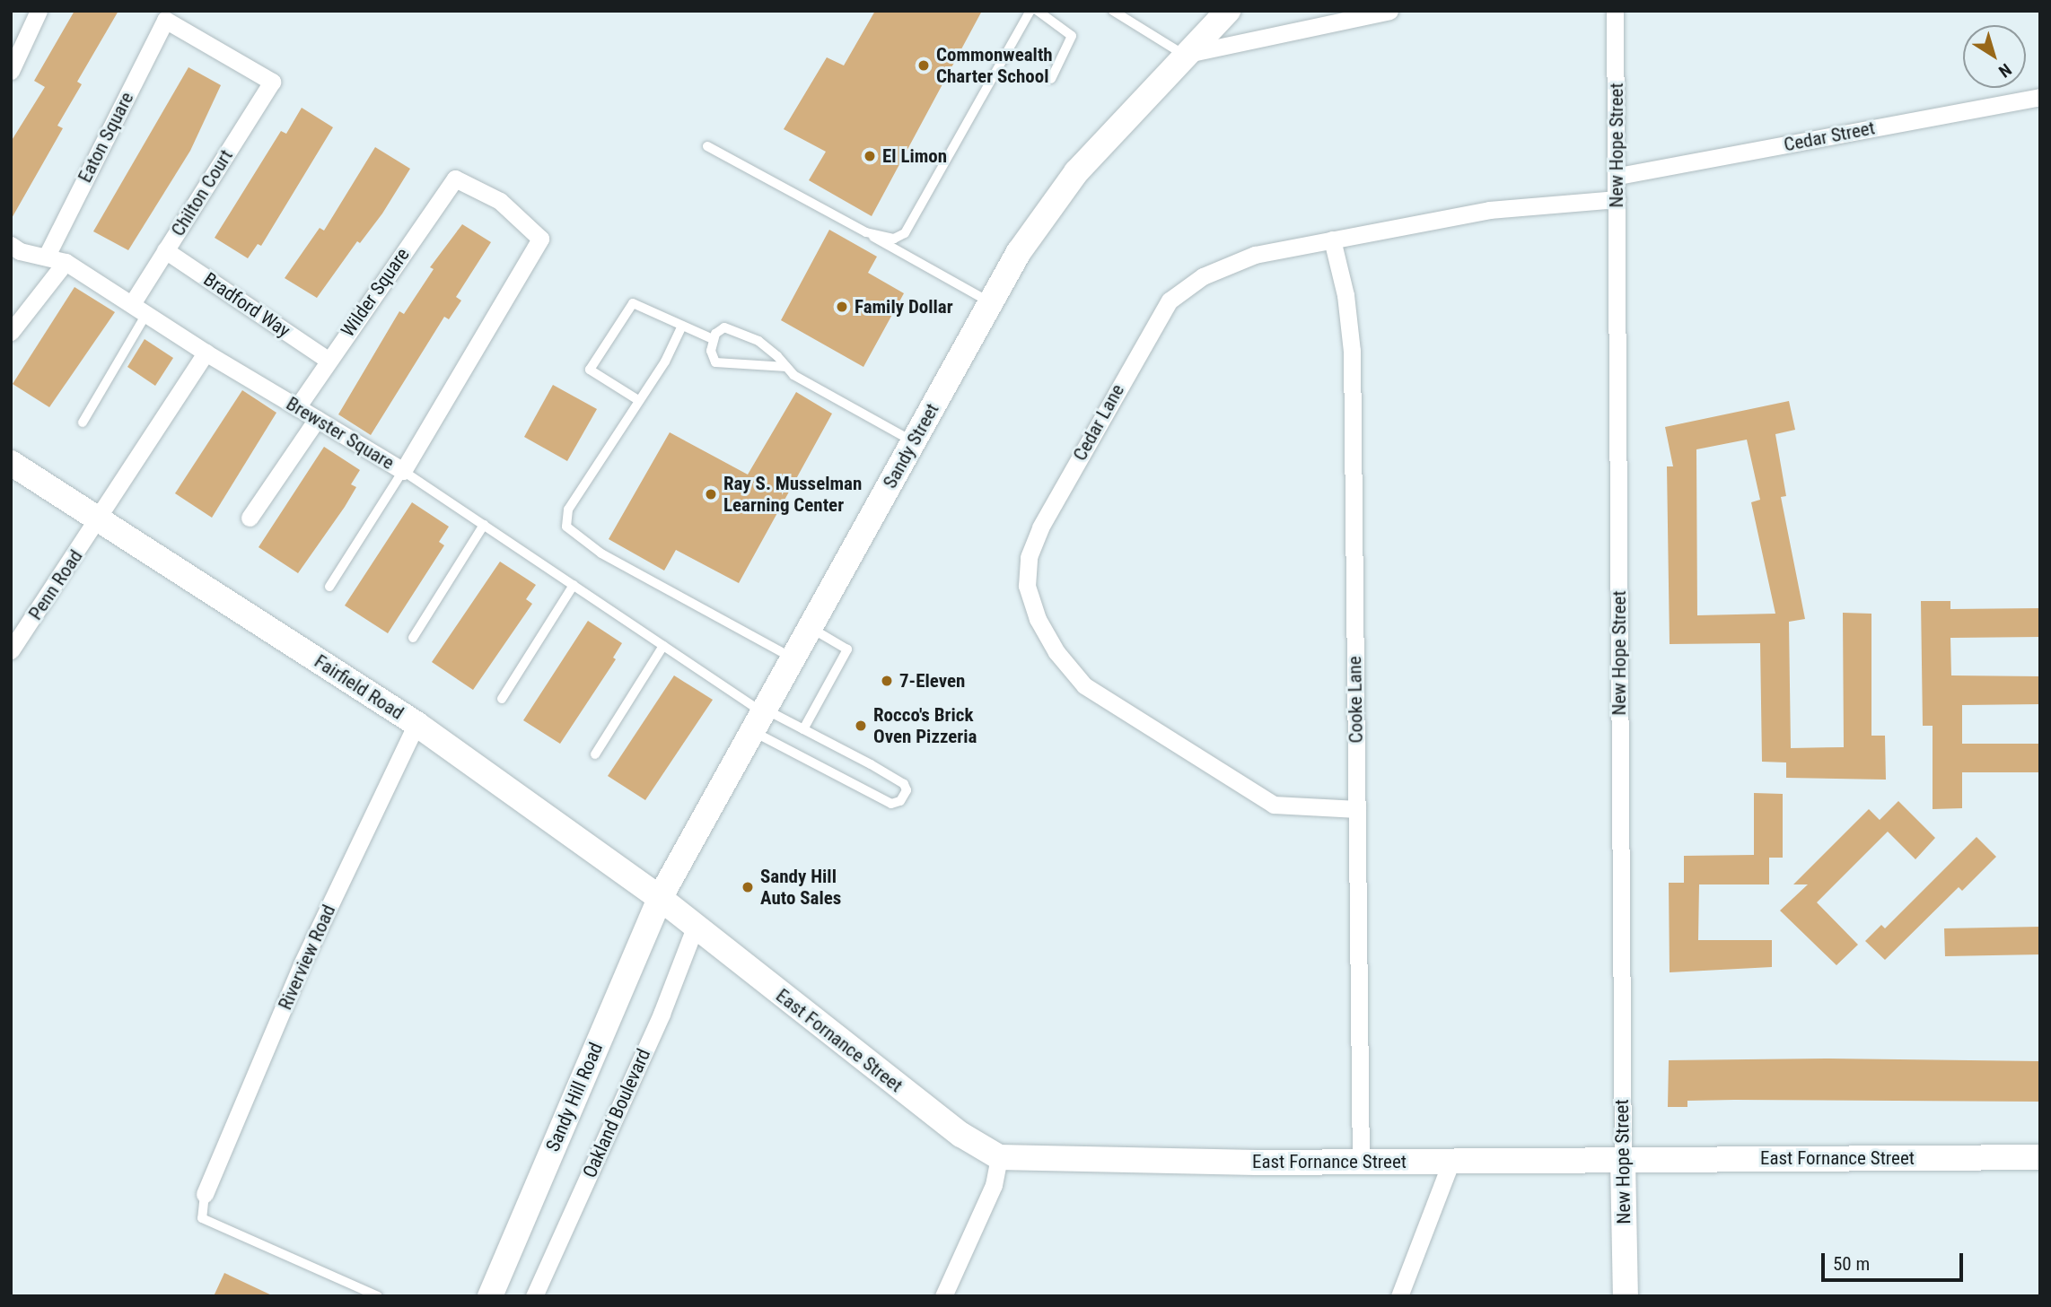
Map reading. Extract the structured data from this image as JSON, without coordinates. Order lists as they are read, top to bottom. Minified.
{"streets":{"main road":["New Hope Street","Sandy Street","Fairfield Road","East Fornance Street","Sandy Hill Road"],"street":["Cedar Street","Eaton Square","Chilton Court","Wilder Square","Bradford Way","Cedar Lane","Brewster Square","Penn Road","Cooke Lane","Riverview Road","Oakland Boulevard"]},"crossings":[["Cedar Street","New Hope Street"],["Eaton Square","Chilton Court"],["Eaton Square","Brewster Square"],["New Hope Street","Cedar Lane"],["New Hope Street","East Fornance Street"],["Chilton Court","Bradford Way"],["Chilton Court","Brewster Square"],["Wilder Square","Bradford Way"],["Wilder Square","Brewster Square"],["Cedar Lane","Cooke Lane"],["Brewster Square","Penn Road"],["Sandy Street","Fairfield Road"],["Sandy Street","Sandy Hill Road"],["Penn Road","Fairfield Road"],["Fairfield Road","Riverview Road"],["Fairfield Road","East Fornance Street"],["Fairfield Road","Sandy Hill Road"],["Fairfield Road","Oakland Boulevard"],["Cooke Lane","East Fornance Street"],["East Fornance Street","Oakland Boulevard"]],"places":["Commonwealth Charter School","El Limon","Family Dollar","Ray S. Musselman Learning Center","7-Eleven","Rocco's Brick Oven Pizzeria","Sandy Hill Auto Sales"],"scale_bar":"50 m","north":"bottom right"}
